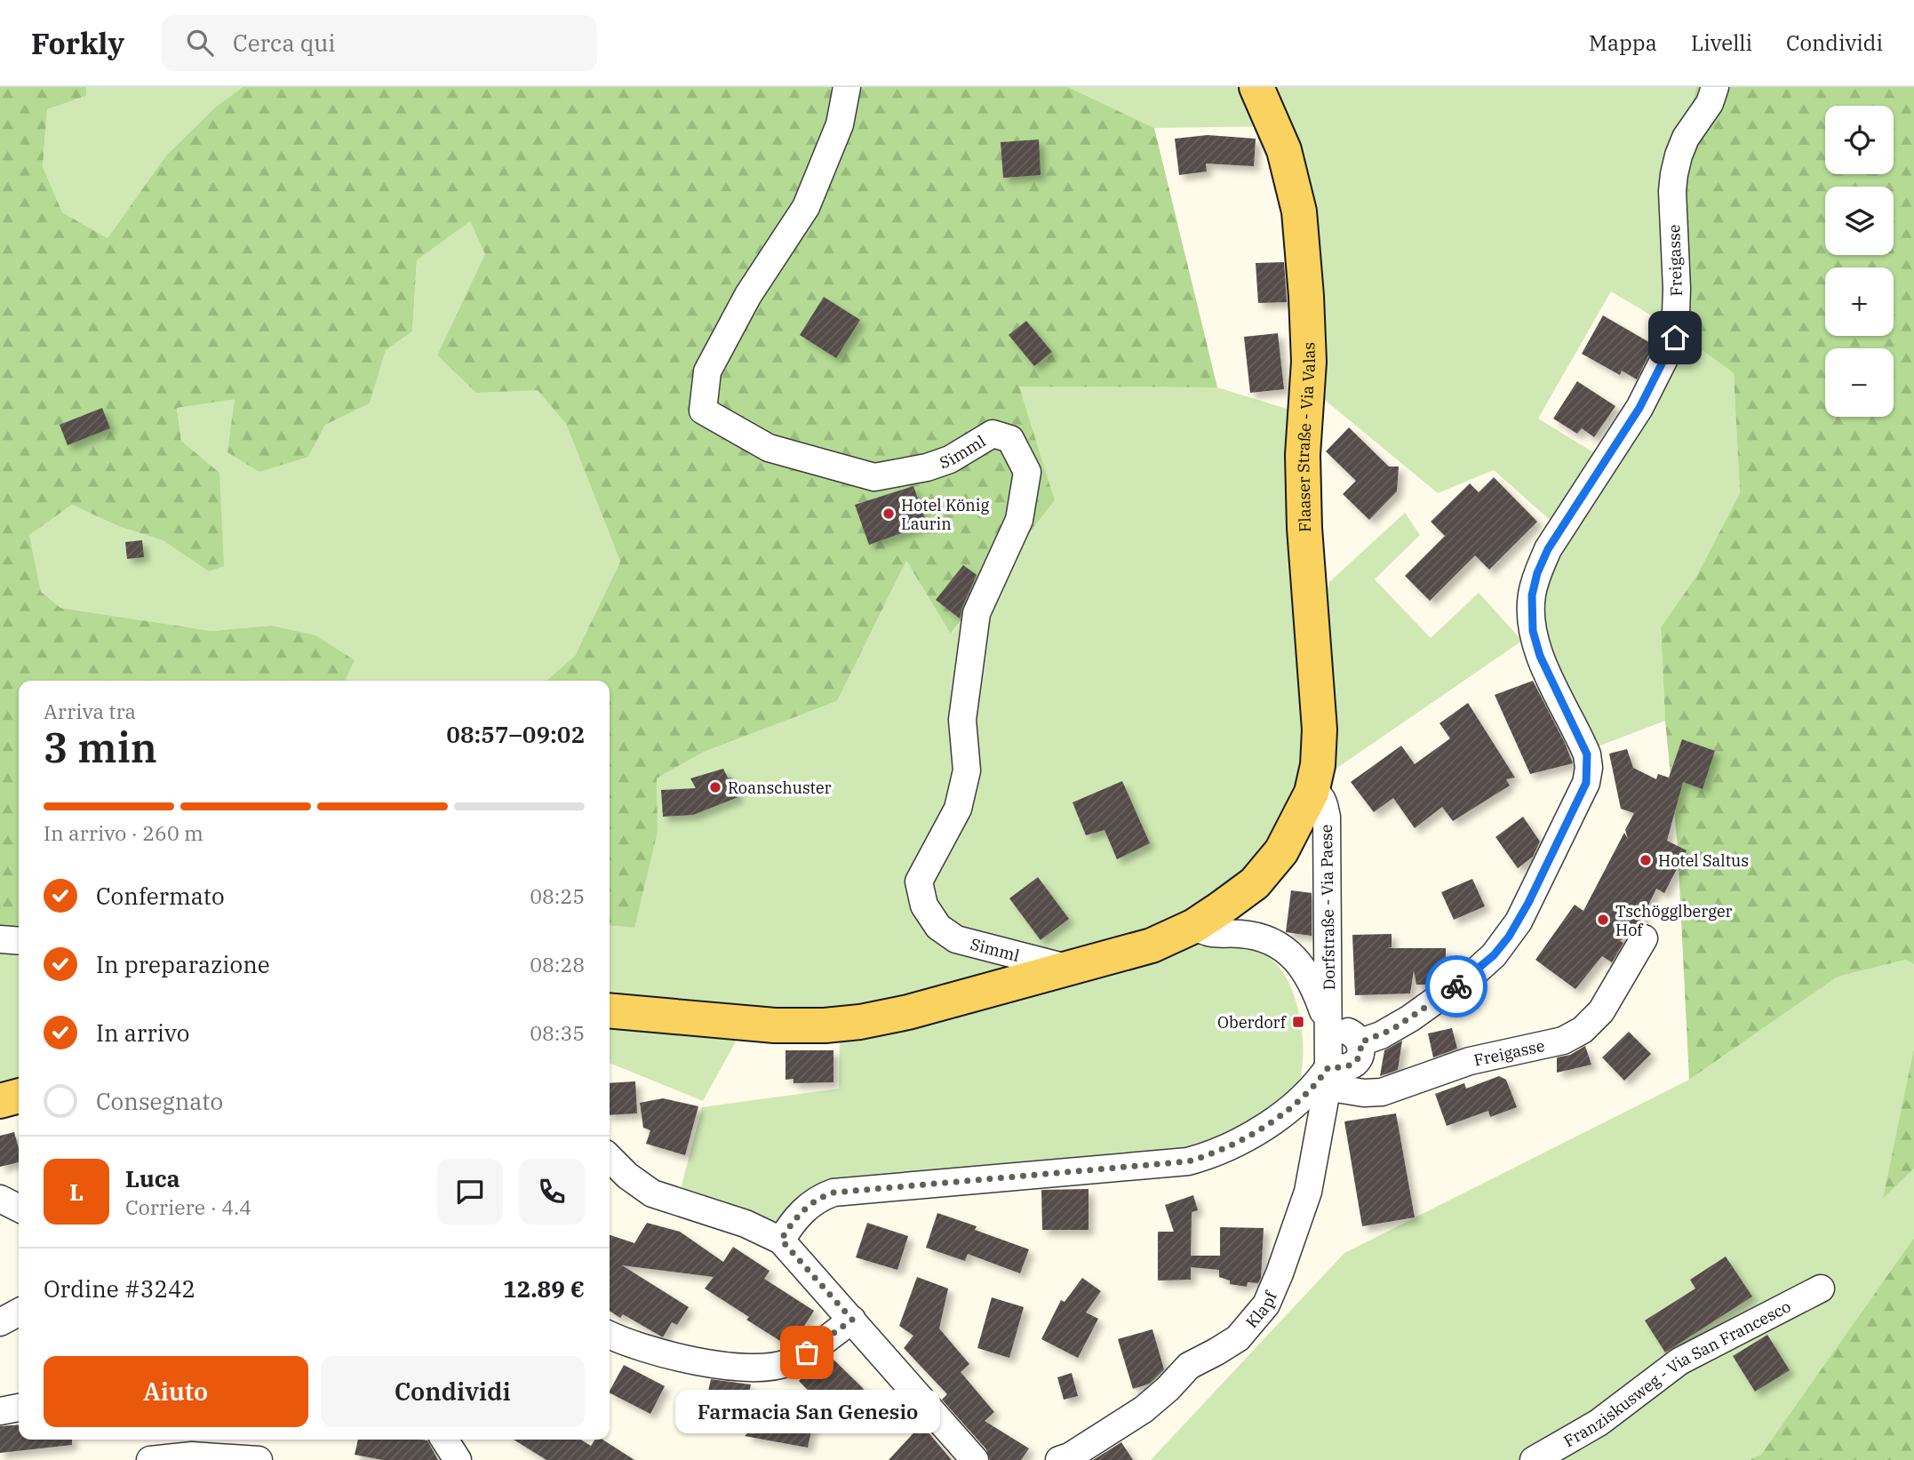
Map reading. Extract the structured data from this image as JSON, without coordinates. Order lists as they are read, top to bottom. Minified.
{"streets":{"main road":["Flaaser Straße - Via Valas"],"street":["Freigasse","Simml","Dorfstraße - Via Paese","Klapf","Franziskusweg - Via San Francesco"]},"crossings":[["Freigasse","Dorfstraße - Via Paese"],["Freigasse","Klapf"],["Flaaser Straße - Via Valas","Simml"],["Flaaser Straße - Via Valas","Dorfstraße - Via Paese"],["Dorfstraße - Via Paese","Klapf"]],"places":{"other":["Hotel König Laurin","Roanschuster","Hotel Saltus","Tschögglberger Hof","Farmacia San Genesio"],"transit":["Oberdorf"]},"page":{"header":"Forkly","search":"Cerca qui","nav":["Mappa","Livelli","Condividi"],"map_buttons":["+","−"],"heading":["3 min","Arriva tra","08:57–09:02"],"panel":["Luca","Corriere · 4.4","Ordine #3242","12.89 €"],"bar":"In arrivo · 260 m","list":[["Confermato","08:25"],["In preparazione","08:28"],["In arrivo","08:35"],"Consegnato"],"round":"L","buttons":["Aiuto","Condividi"],"bubble":"Farmacia San Genesio"}}
